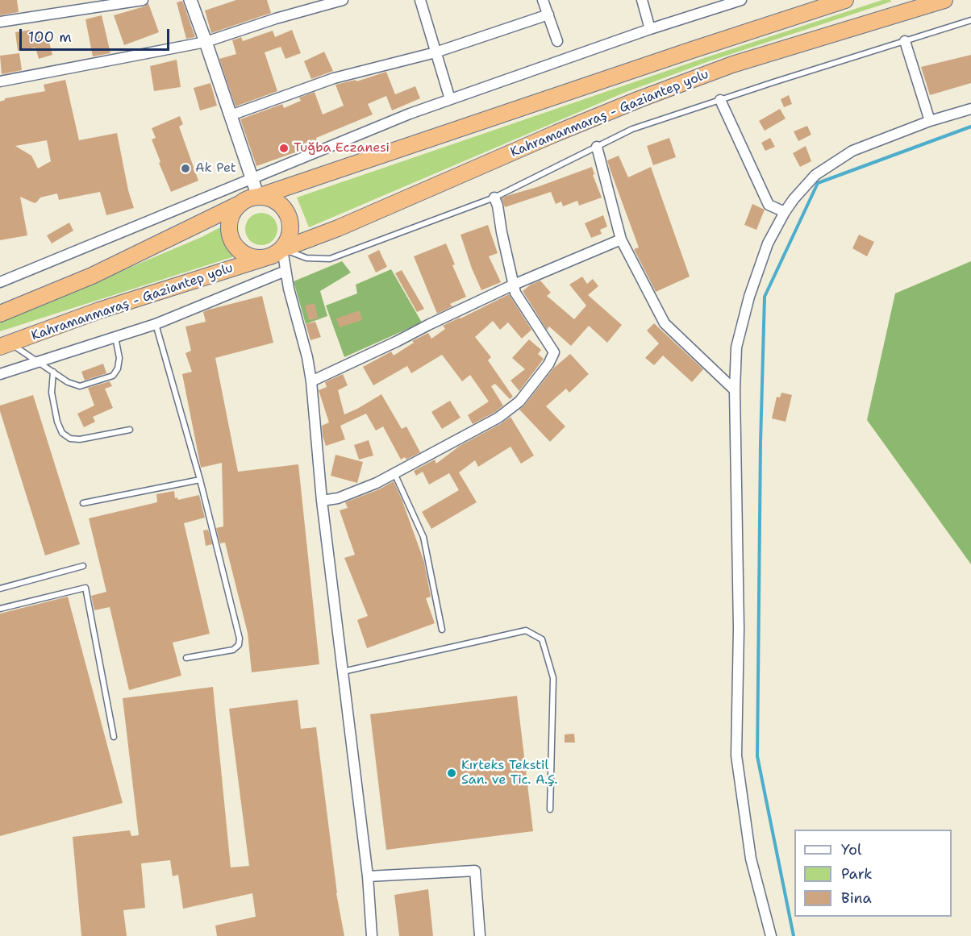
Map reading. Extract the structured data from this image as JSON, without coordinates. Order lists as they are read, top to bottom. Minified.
{"streets":{"highway":["Kahramanmaraş - Gaziantep yolu"]},"places":["Tuğba Eczanesi","Ak Pet","Kırteks Tekstil San. ve Tic. A.Ş."],"legend":["Yol","Park","Bina"],"scale_bar":"100 m"}
